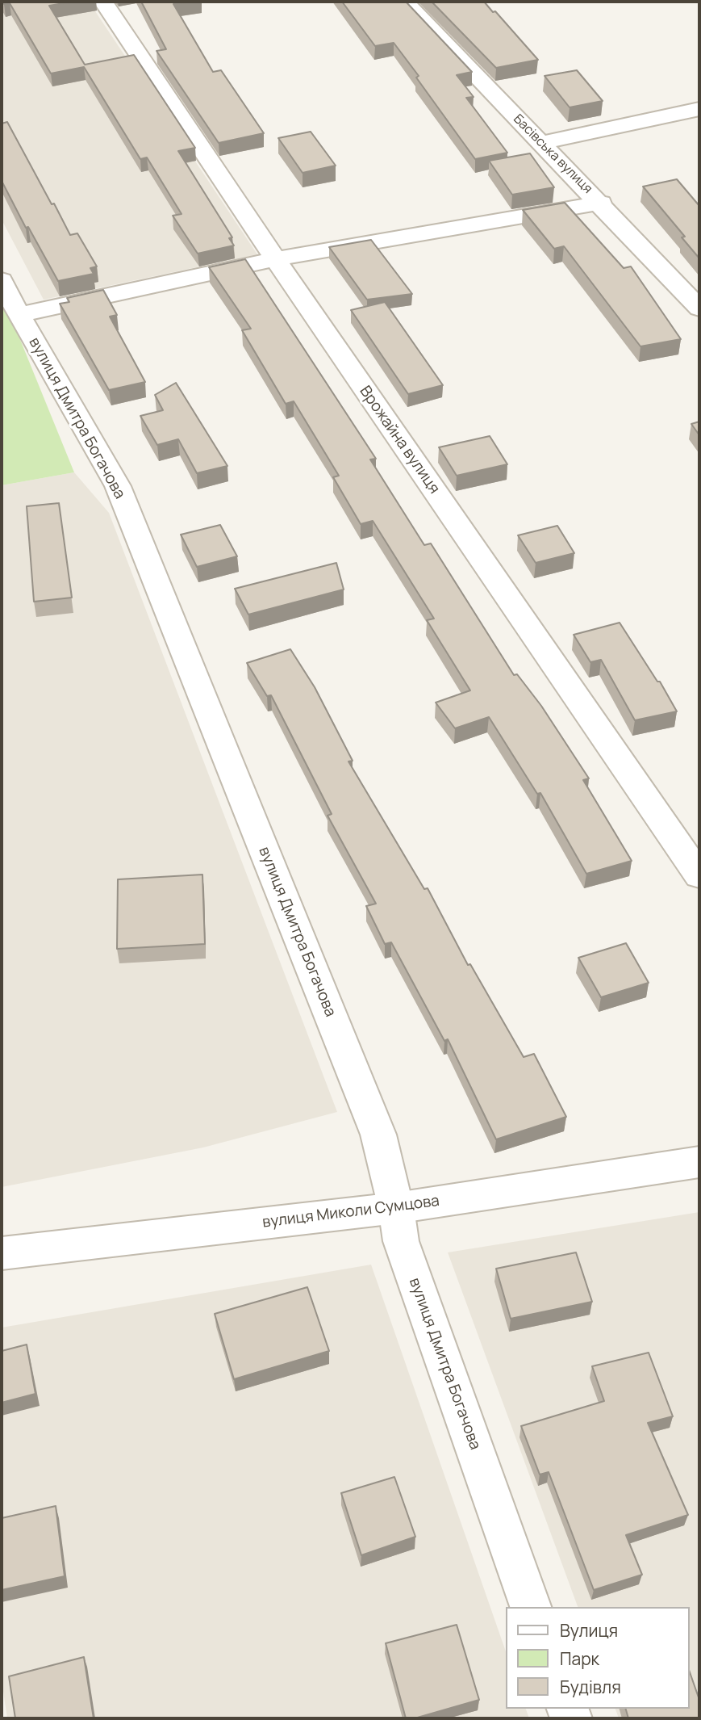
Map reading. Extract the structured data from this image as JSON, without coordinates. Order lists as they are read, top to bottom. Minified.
{"streets":{"street":["Басівська вулиця","вулиця Дмитра Богачова","Врожайна вулиця","вулиця Миколи Сумцова"]},"crossings":[["вулиця Дмитра Богачова","вулиця Миколи Сумцова"]],"legend":["Вулиця","Парк","Будівля"]}
